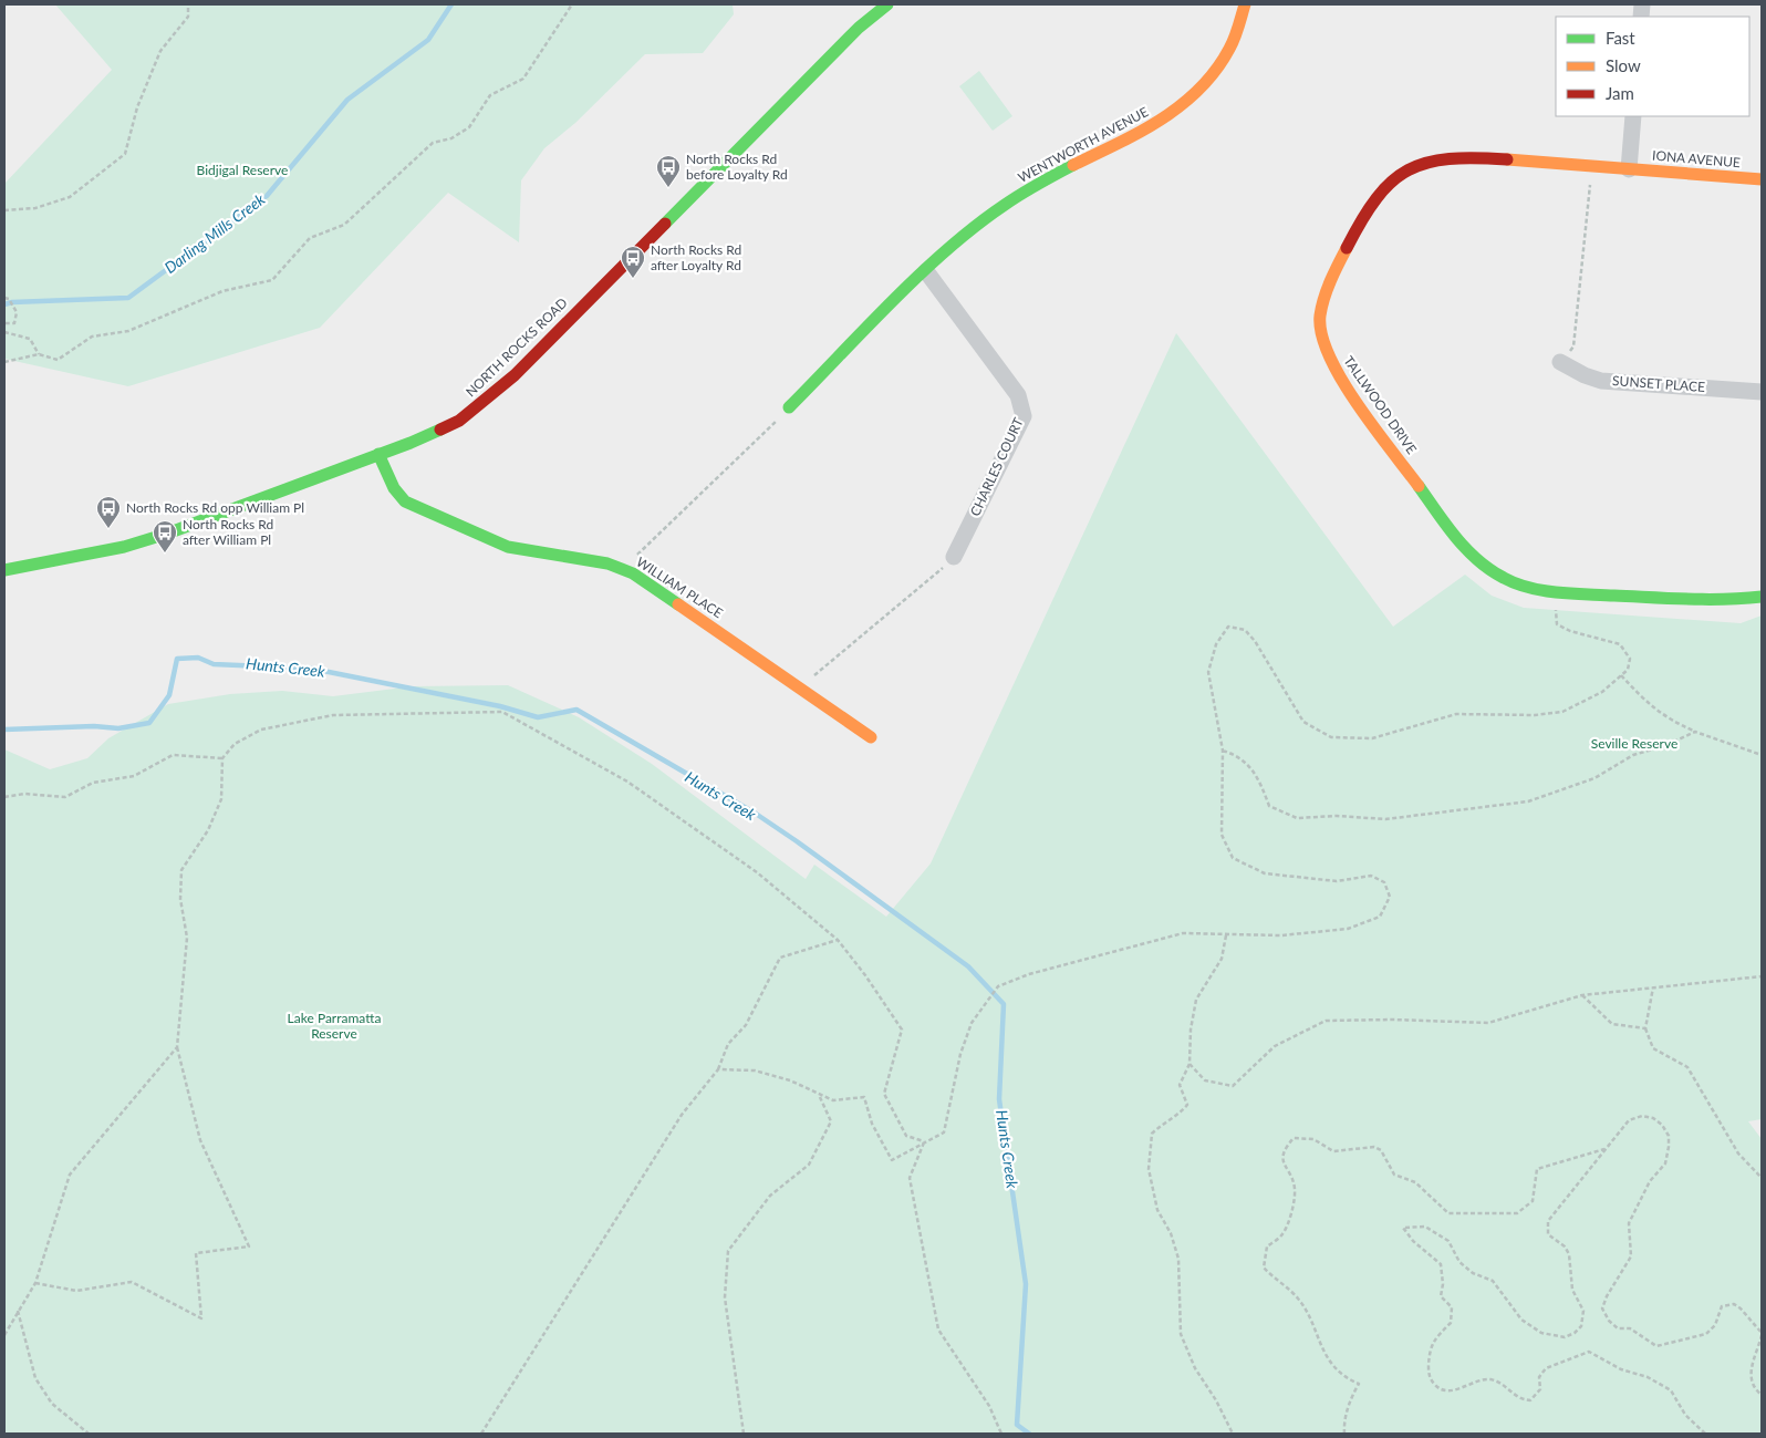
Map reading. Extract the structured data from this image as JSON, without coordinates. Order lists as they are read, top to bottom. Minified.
{"streets":{"street":["WENTWORTH AVENUE","IONA AVENUE","NORTH ROCKS ROAD","SUNSET PLACE","TALLWOOD DRIVE","CHARLES COURT","WILLIAM PLACE"]},"crossings":[["WENTWORTH AVENUE","CHARLES COURT"],["IONA AVENUE","TALLWOOD DRIVE"],["NORTH ROCKS ROAD","WILLIAM PLACE"]],"water":["Darling Mills Creek","Hunts Creek"],"parks":["Bidjigal Reserve","Seville Reserve","Lake Parramatta Reserve"],"places":{"bus stop":["North Rocks Rd before Loyalty Rd","North Rocks Rd after Loyalty Rd","North Rocks Rd opp William Pl","North Rocks Rd after William Pl"]},"legend":["Fast","Slow","Jam"]}
